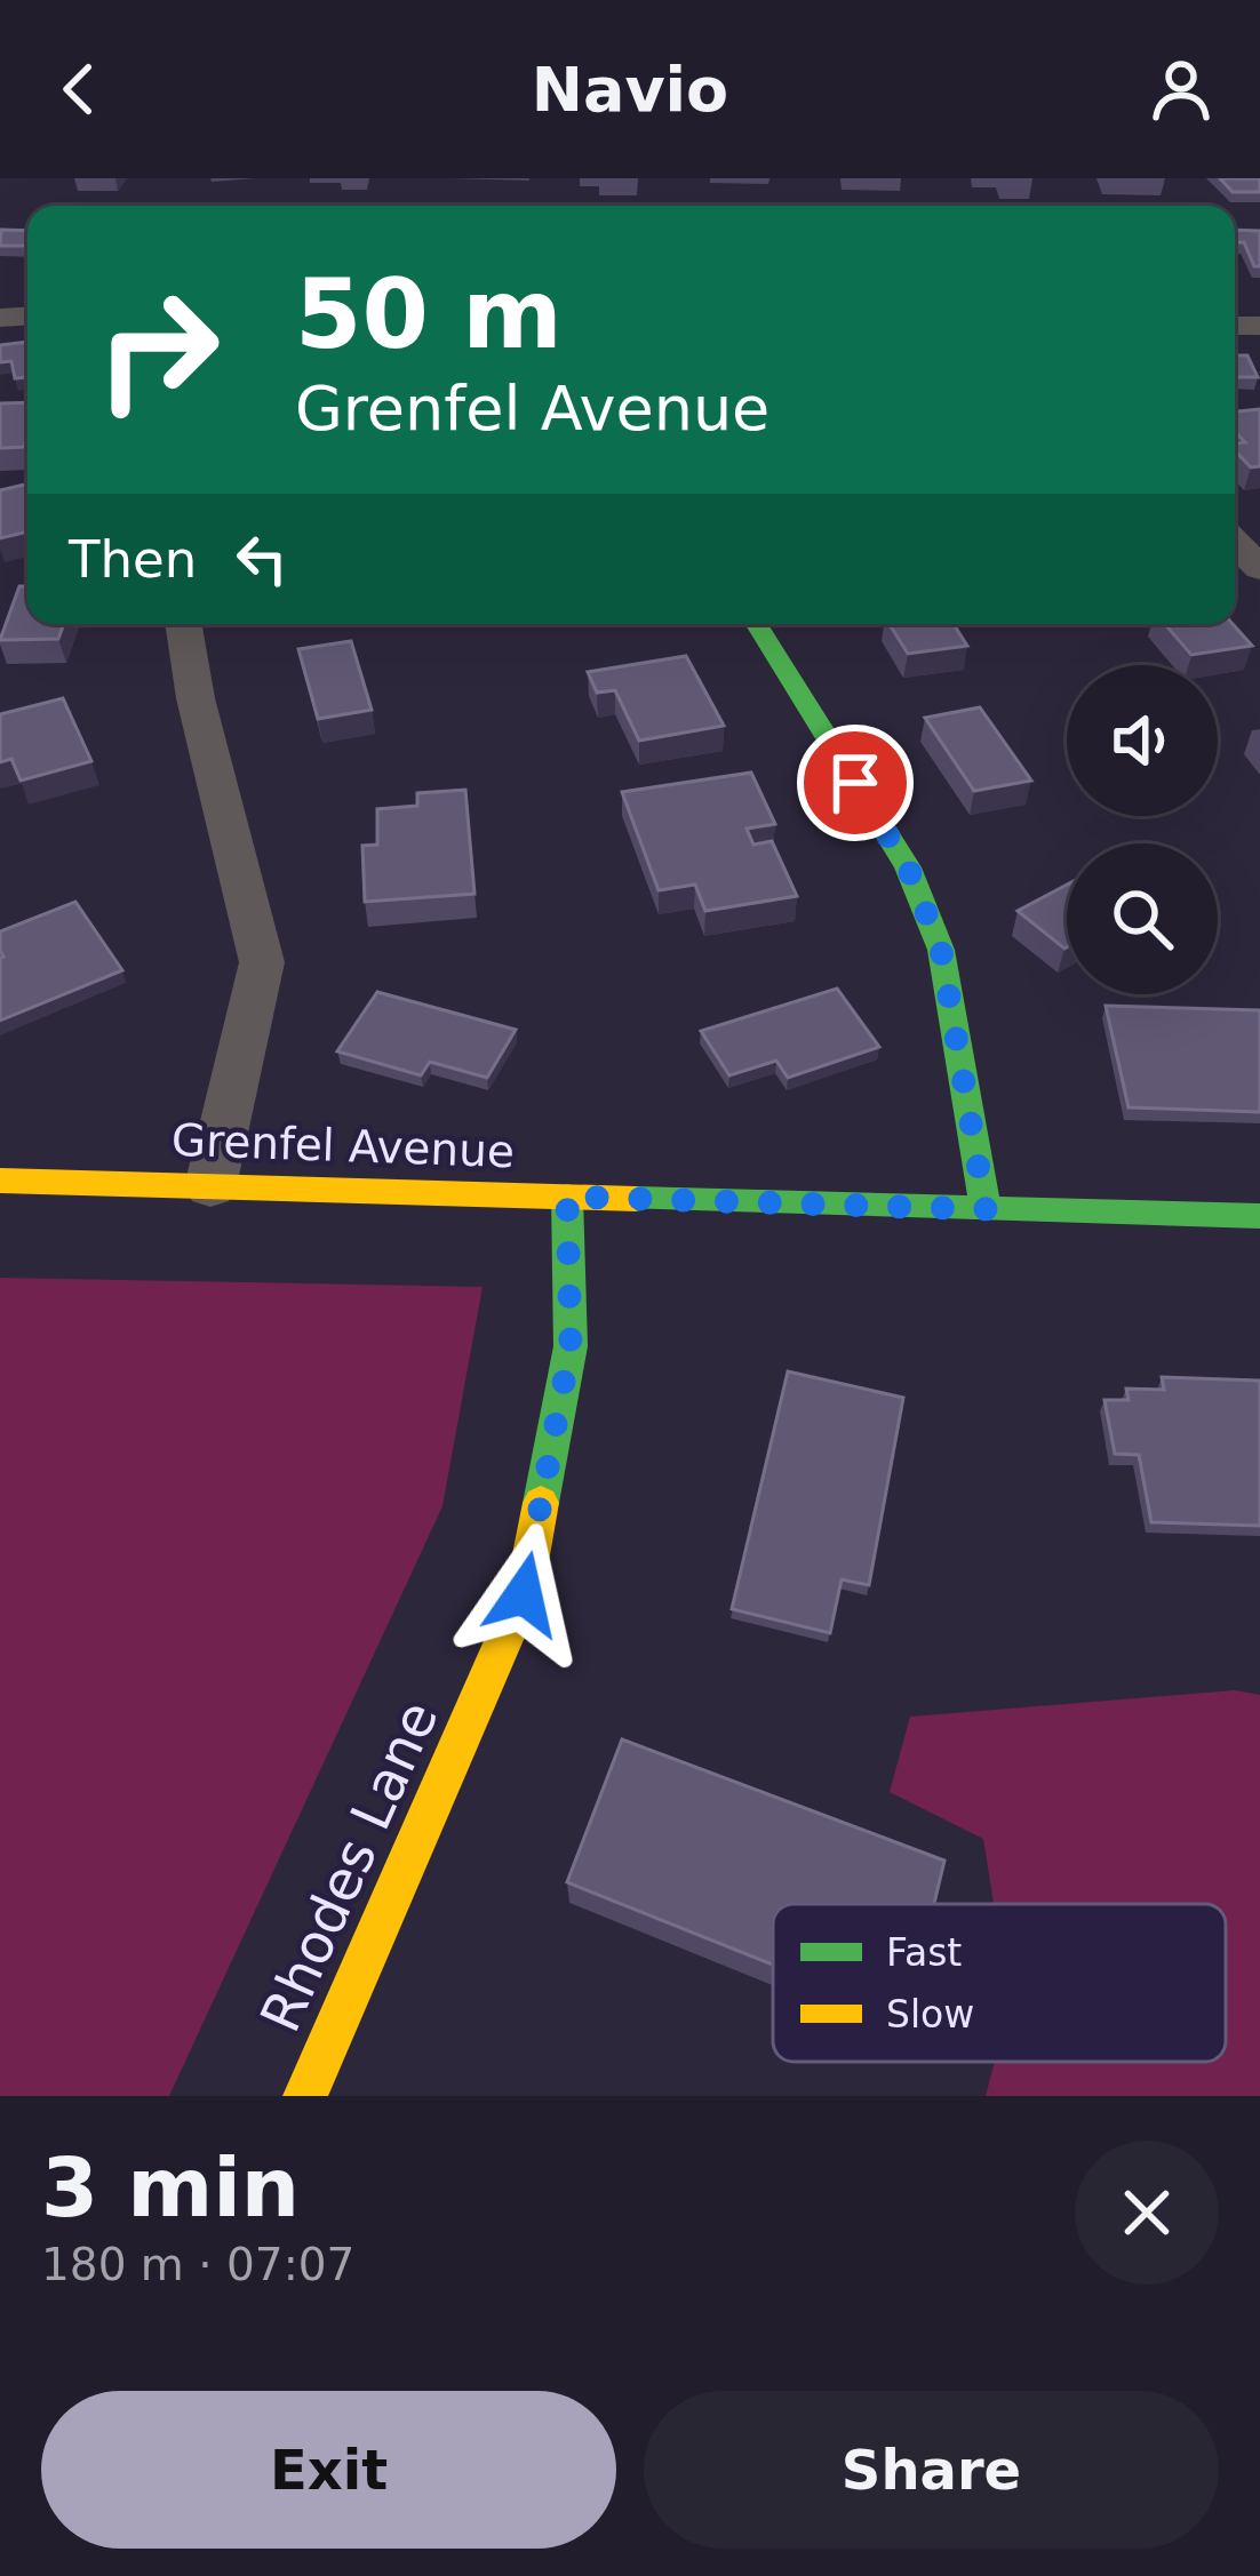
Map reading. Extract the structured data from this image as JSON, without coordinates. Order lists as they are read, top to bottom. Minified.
{"streets":{"street":["Grenfel Avenue","Rhodes Lane"]},"crossings":[["Grenfel Avenue","Rhodes Lane"]],"legend":["Fast","Slow"],"page":{"header":"Navio","turn":["50 m","Grenfel Avenue"],"then":"Then","heading":["3 min","180 m · 07:07"],"buttons":["Exit","Share"]}}
